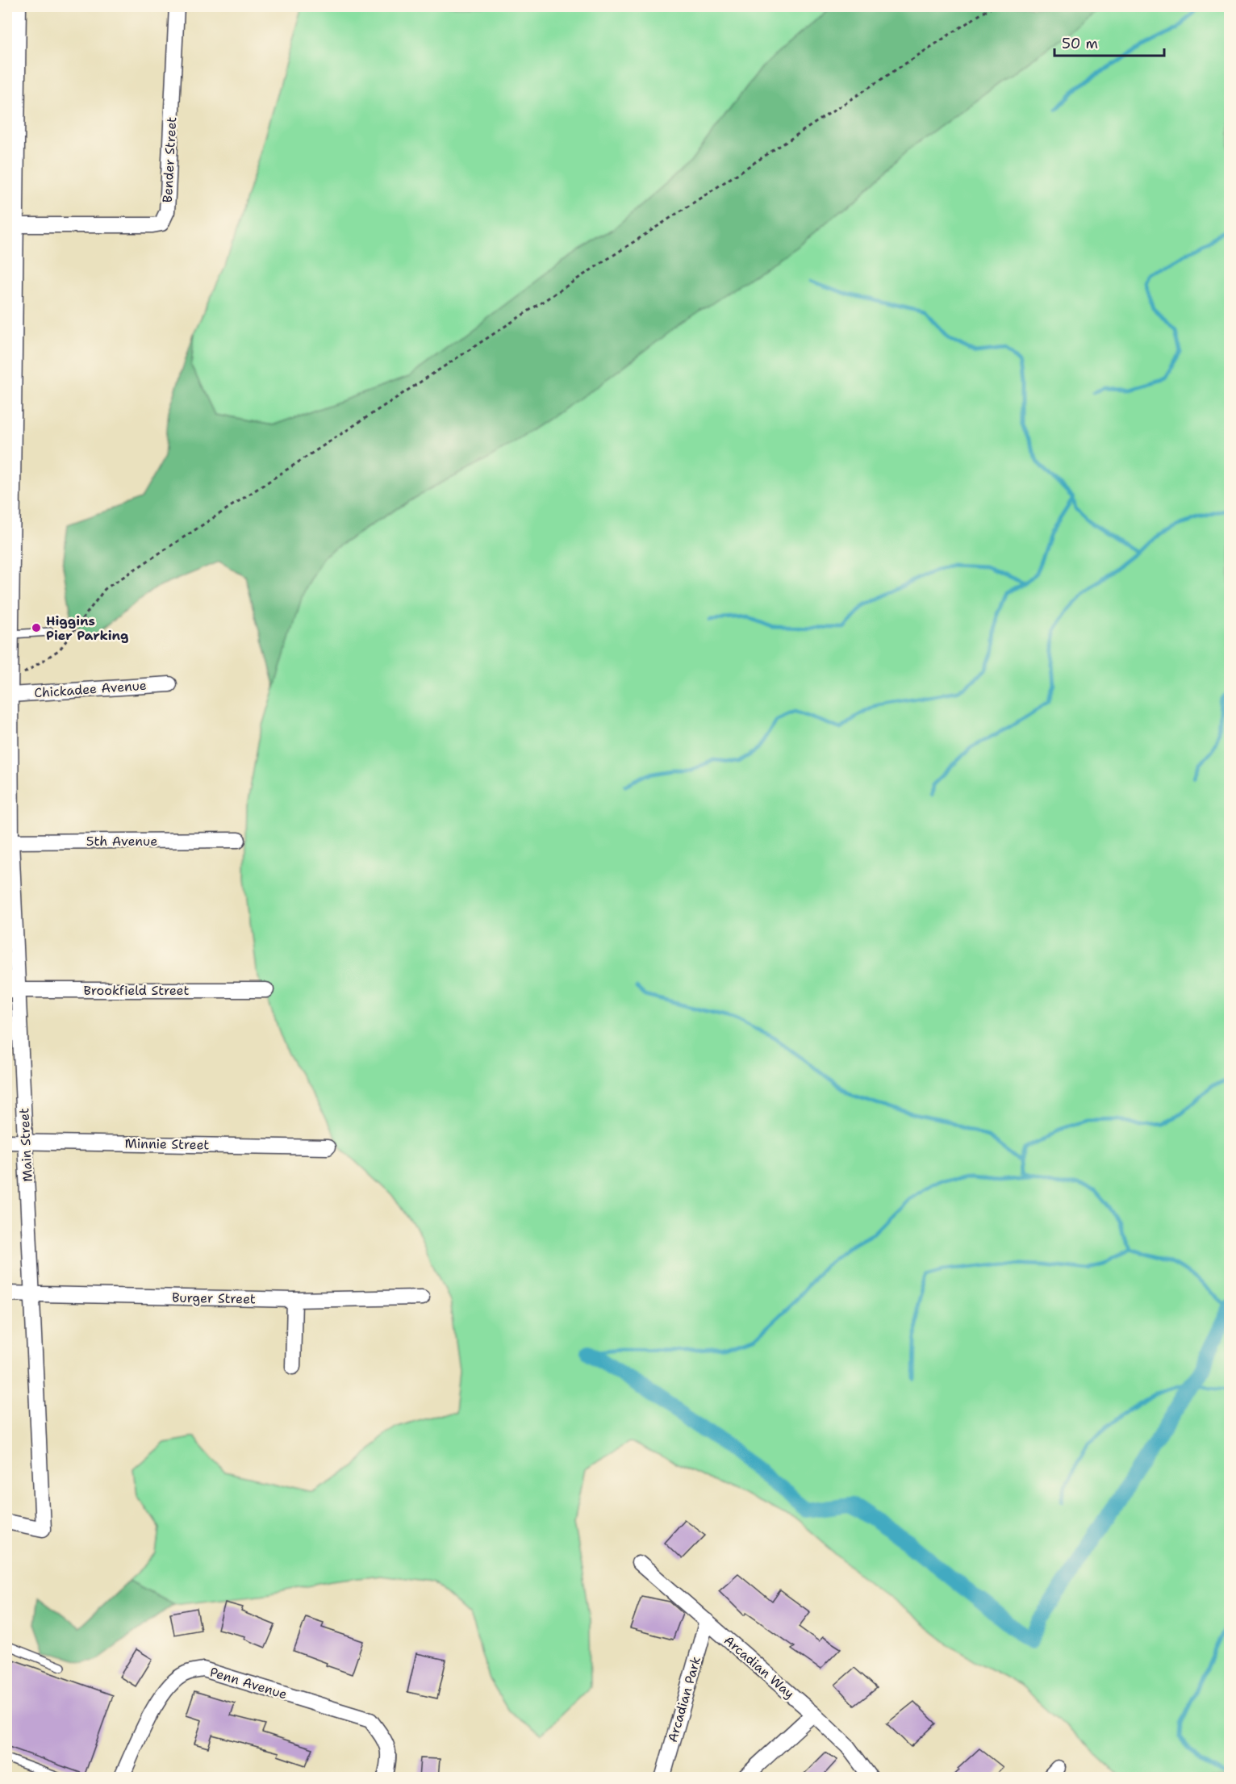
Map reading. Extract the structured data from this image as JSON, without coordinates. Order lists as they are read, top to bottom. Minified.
{"streets":{"street":["Bender Street","Chickadee Avenue","5th Avenue","Brookfield Street","Minnie Street","Main Street","Burger Street","Arcadian Way","Penn Avenue","Arcadian Park"]},"crossings":[["Bender Street","Main Street"],["Chickadee Avenue","Main Street"],["5th Avenue","Main Street"],["Brookfield Street","Main Street"],["Minnie Street","Main Street"],["Main Street","Burger Street"],["Arcadian Way","Arcadian Park"]],"places":["Higgins Pier Parking"],"scale_bar":"50 m"}
